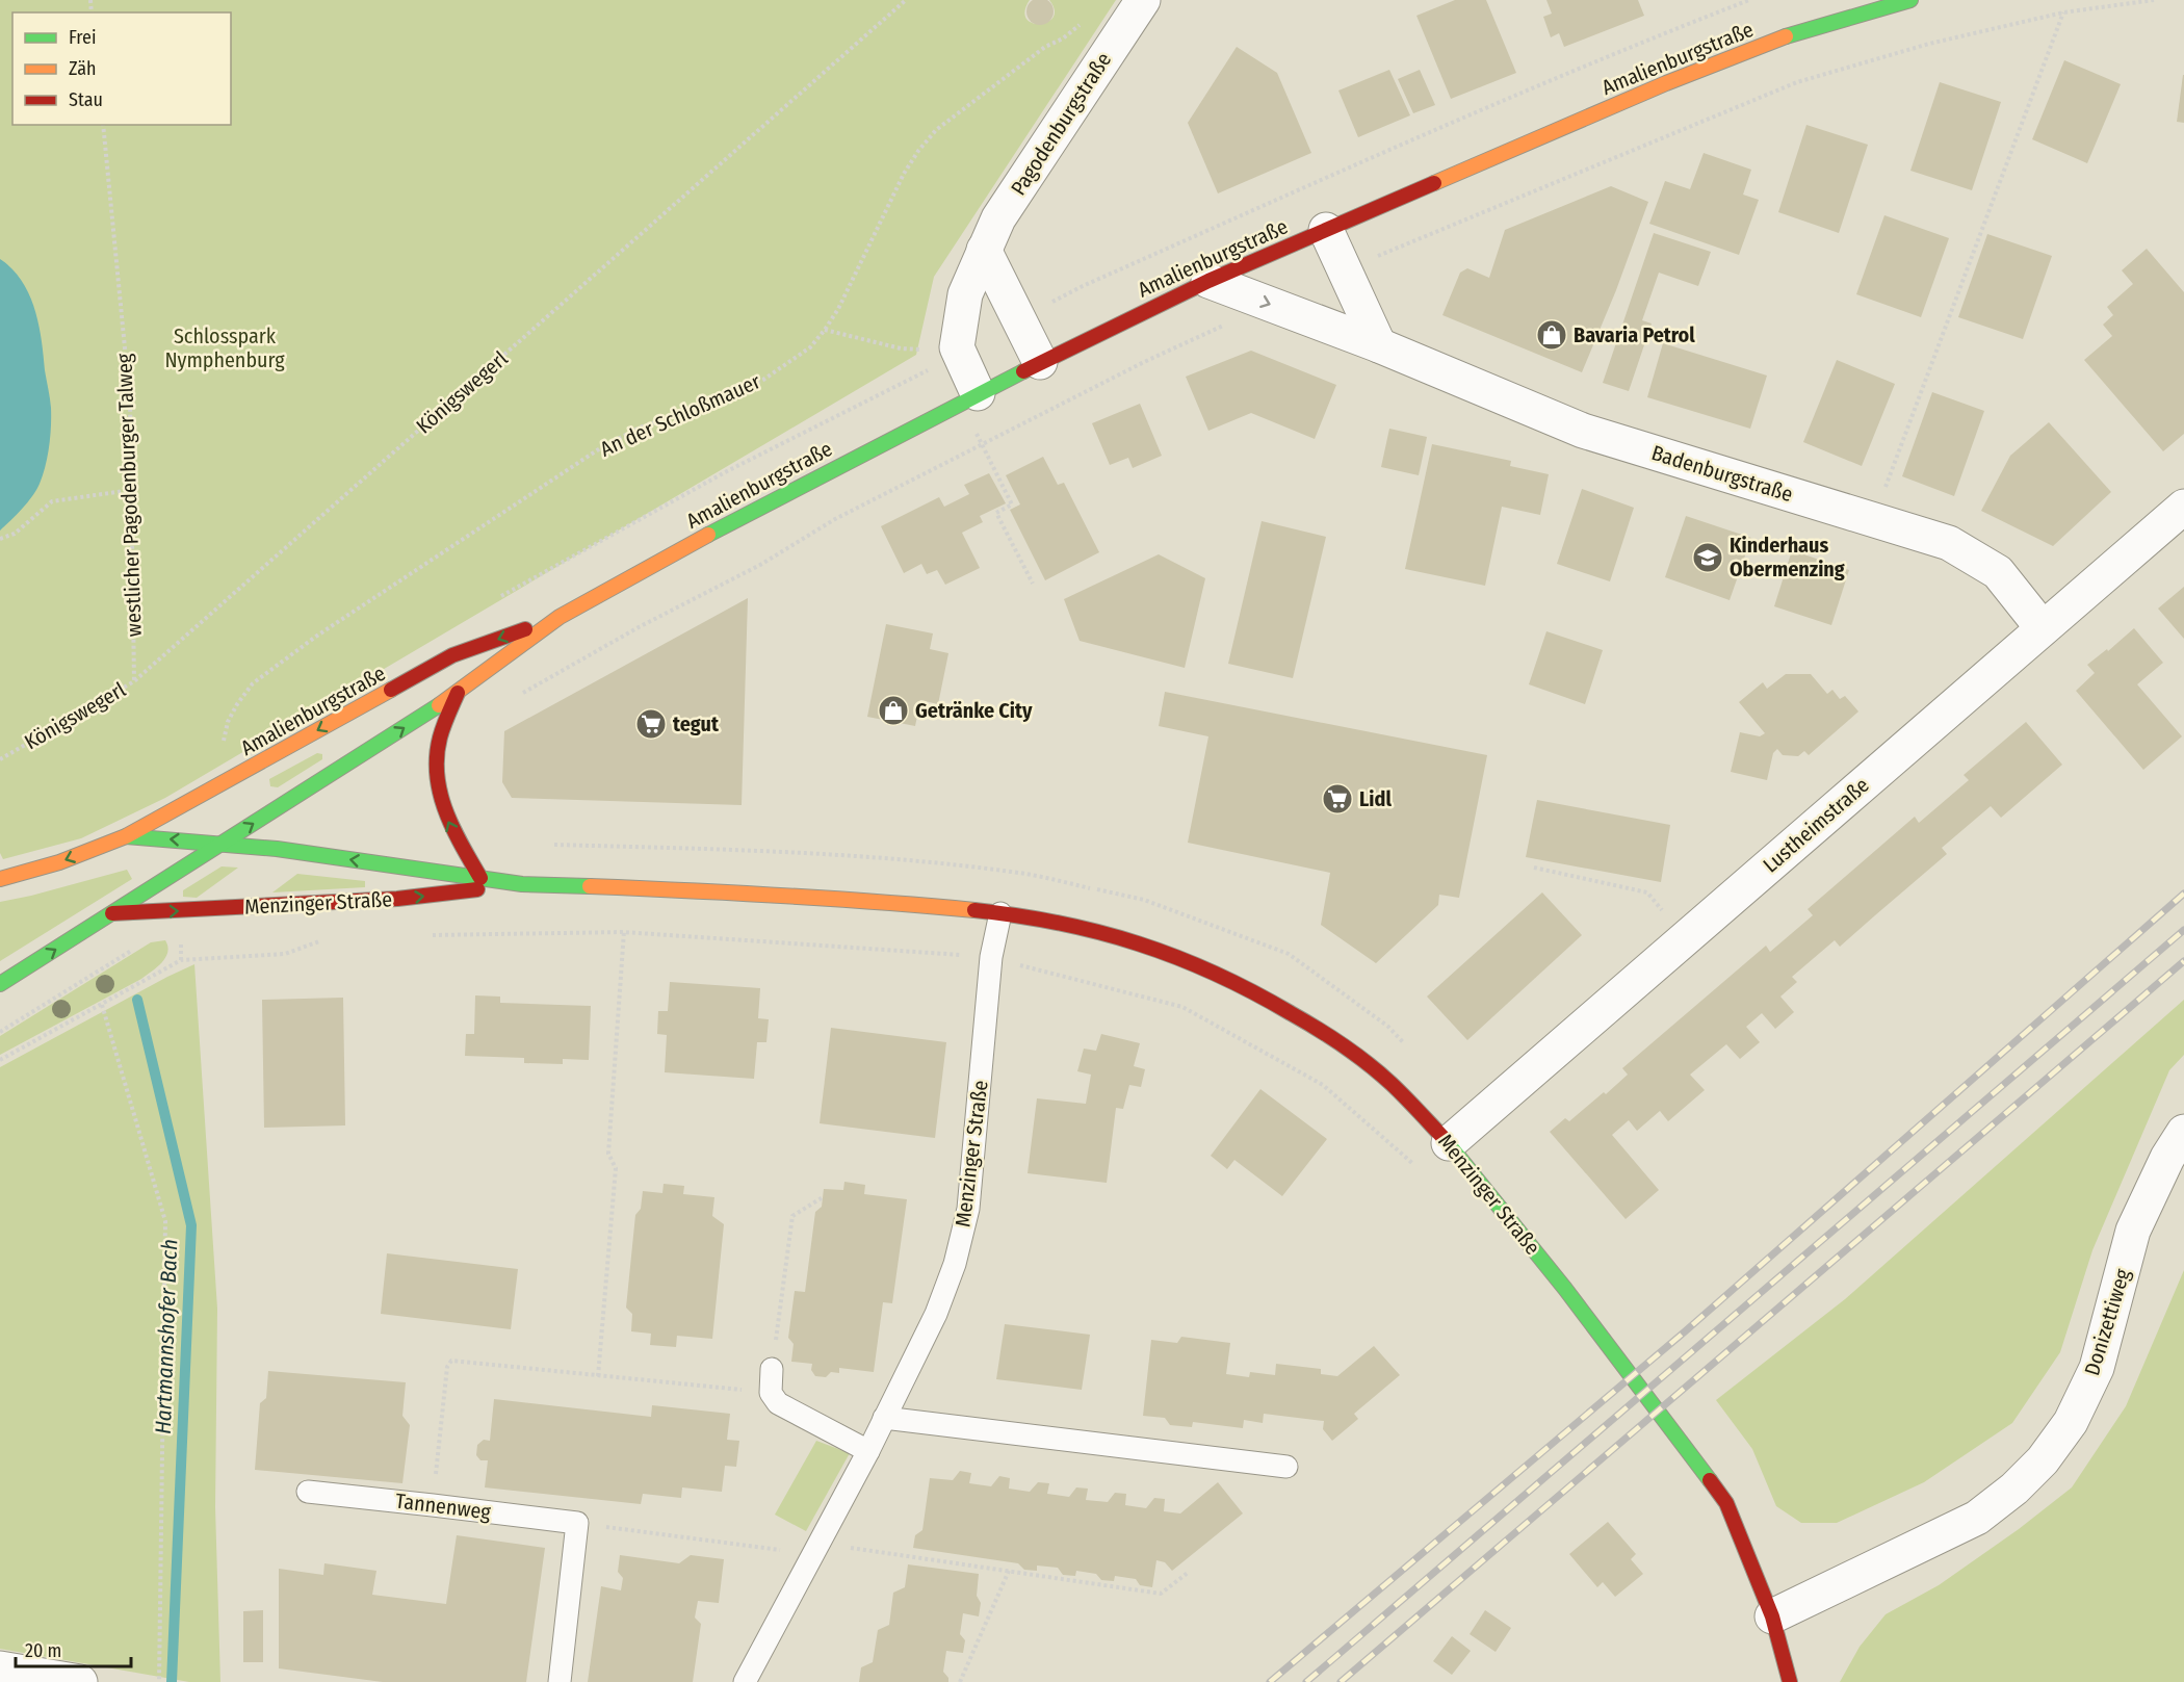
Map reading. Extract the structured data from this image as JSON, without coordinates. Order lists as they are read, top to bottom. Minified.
{"streets":{"main road":["Amalienburgstraße","Menzinger Straße"],"street":["Pagodenburgstraße","Badenburgstraße","Lustheimstraße","Donizettiweg"],"lane":["Tannenweg"],"path":["Königswegerl","An der Schloßmauer","westlicher Pagodenburger Talweg"]},"crossings":[["Amalienburgstraße","Pagodenburgstraße"],["Amalienburgstraße","Badenburgstraße"],["Amalienburgstraße","Menzinger Straße"],["Königswegerl","westlicher Pagodenburger Talweg"],["Badenburgstraße","Lustheimstraße"],["Lustheimstraße","Menzinger Straße"],["Menzinger Straße","Donizettiweg"]],"water":["Hartmannshofer Bach"],"parks":["Schlosspark Nymphenburg"],"places":{"shop":["Bavaria Petrol","Getränke City"],"school or university":["Kinderhaus Obermenzing"],"supermarket":["tegut","Lidl"]},"legend":["Frei","Zäh","Stau"],"scale_bar":"20 m"}
